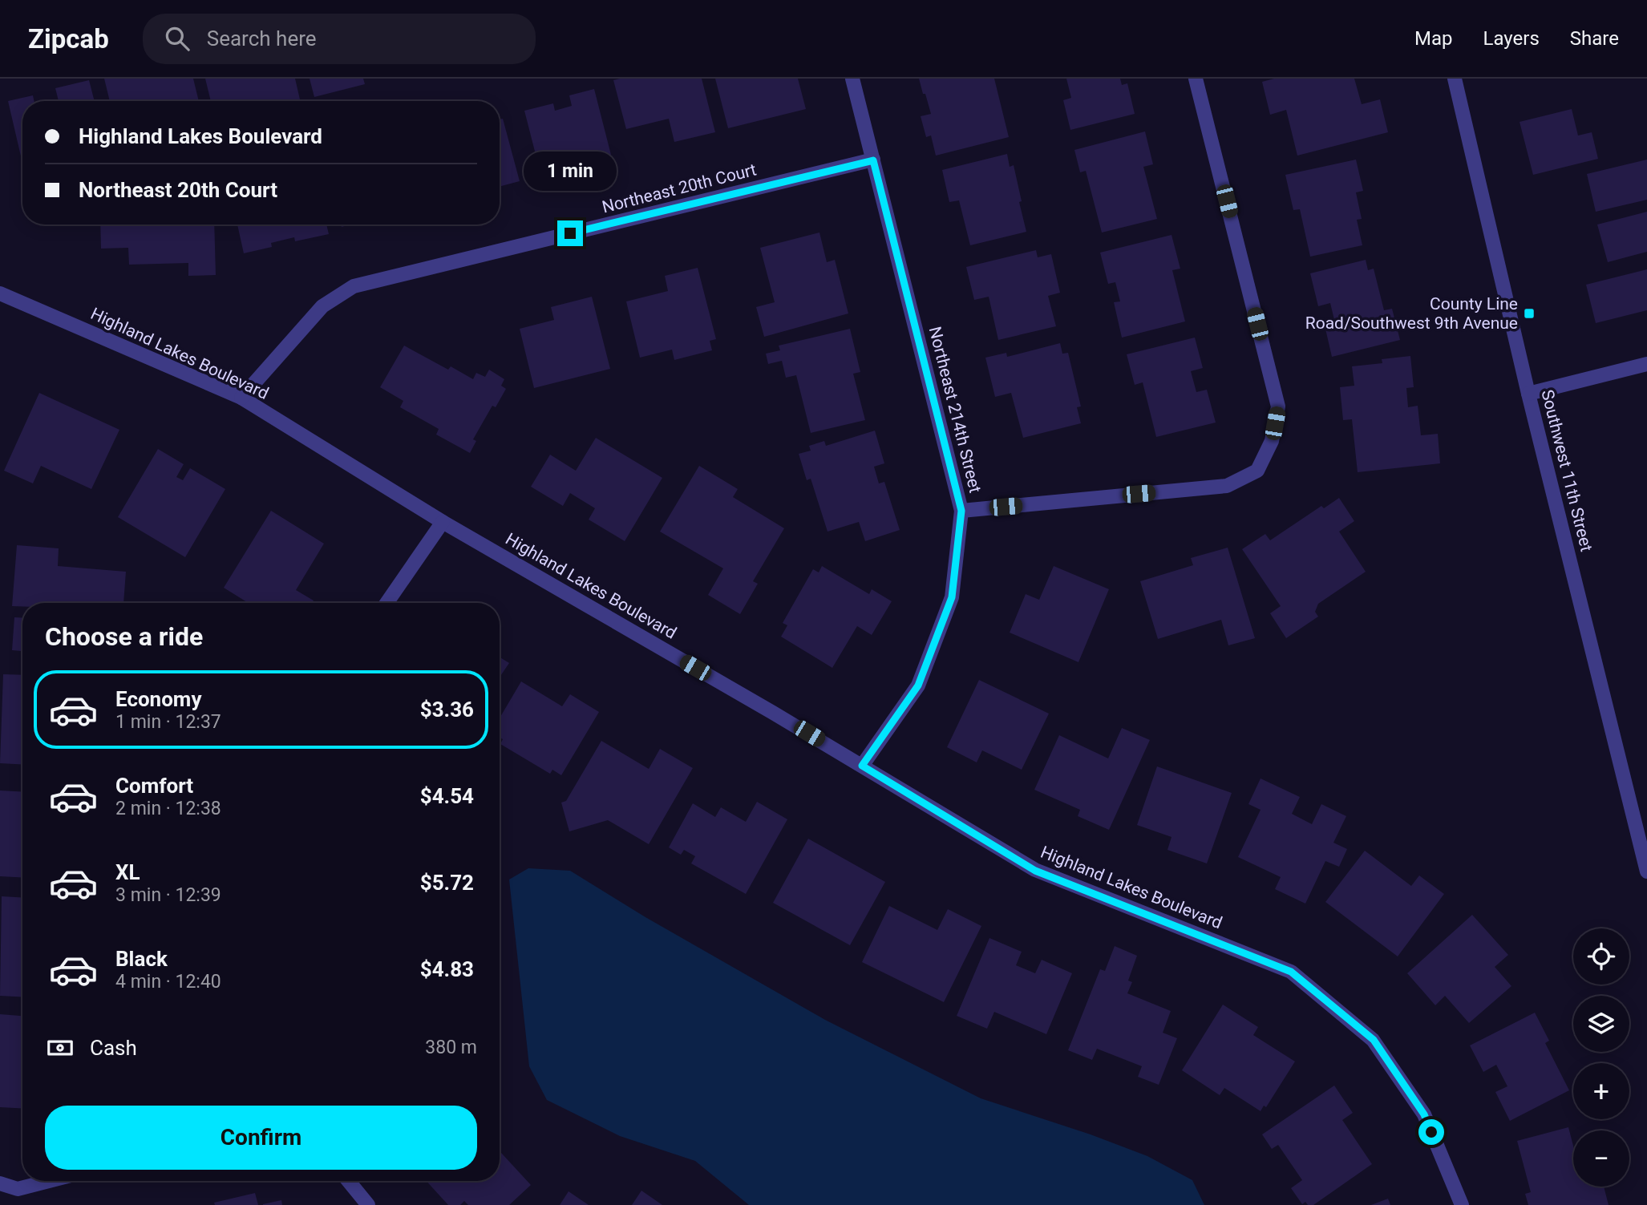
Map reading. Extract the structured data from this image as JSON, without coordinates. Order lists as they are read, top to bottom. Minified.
{"streets":{"street":["Northeast 20th Court","Highland Lakes Boulevard","Northeast 214th Street","Southwest 11th Street"]},"crossings":[["Northeast 20th Court","Highland Lakes Boulevard"],["Northeast 20th Court","Northeast 214th Street"],["Highland Lakes Boulevard","Northeast 214th Street"]],"places":{"transit":["County Line Road/Southwest 9th Avenue"]},"page":{"header":"Zipcab","search":"Search here","nav":["Map","Layers","Share"],"banner":["Highland Lakes Boulevard","Northeast 20th Court"],"bubble":"1 min","heading":"Choose a ride","list":[{"name":"Economy","note":"1 min · 12:37","value":"$3.36"},{"name":"Comfort","note":"2 min · 12:38","value":"$4.54"},{"name":"XL","note":"3 min · 12:39","value":"$5.72"},{"name":"Black","note":"4 min · 12:40","value":"$4.83"}],"map_buttons":["+","−"],"pay":["Cash","380 m"],"buttons":"Confirm"}}
